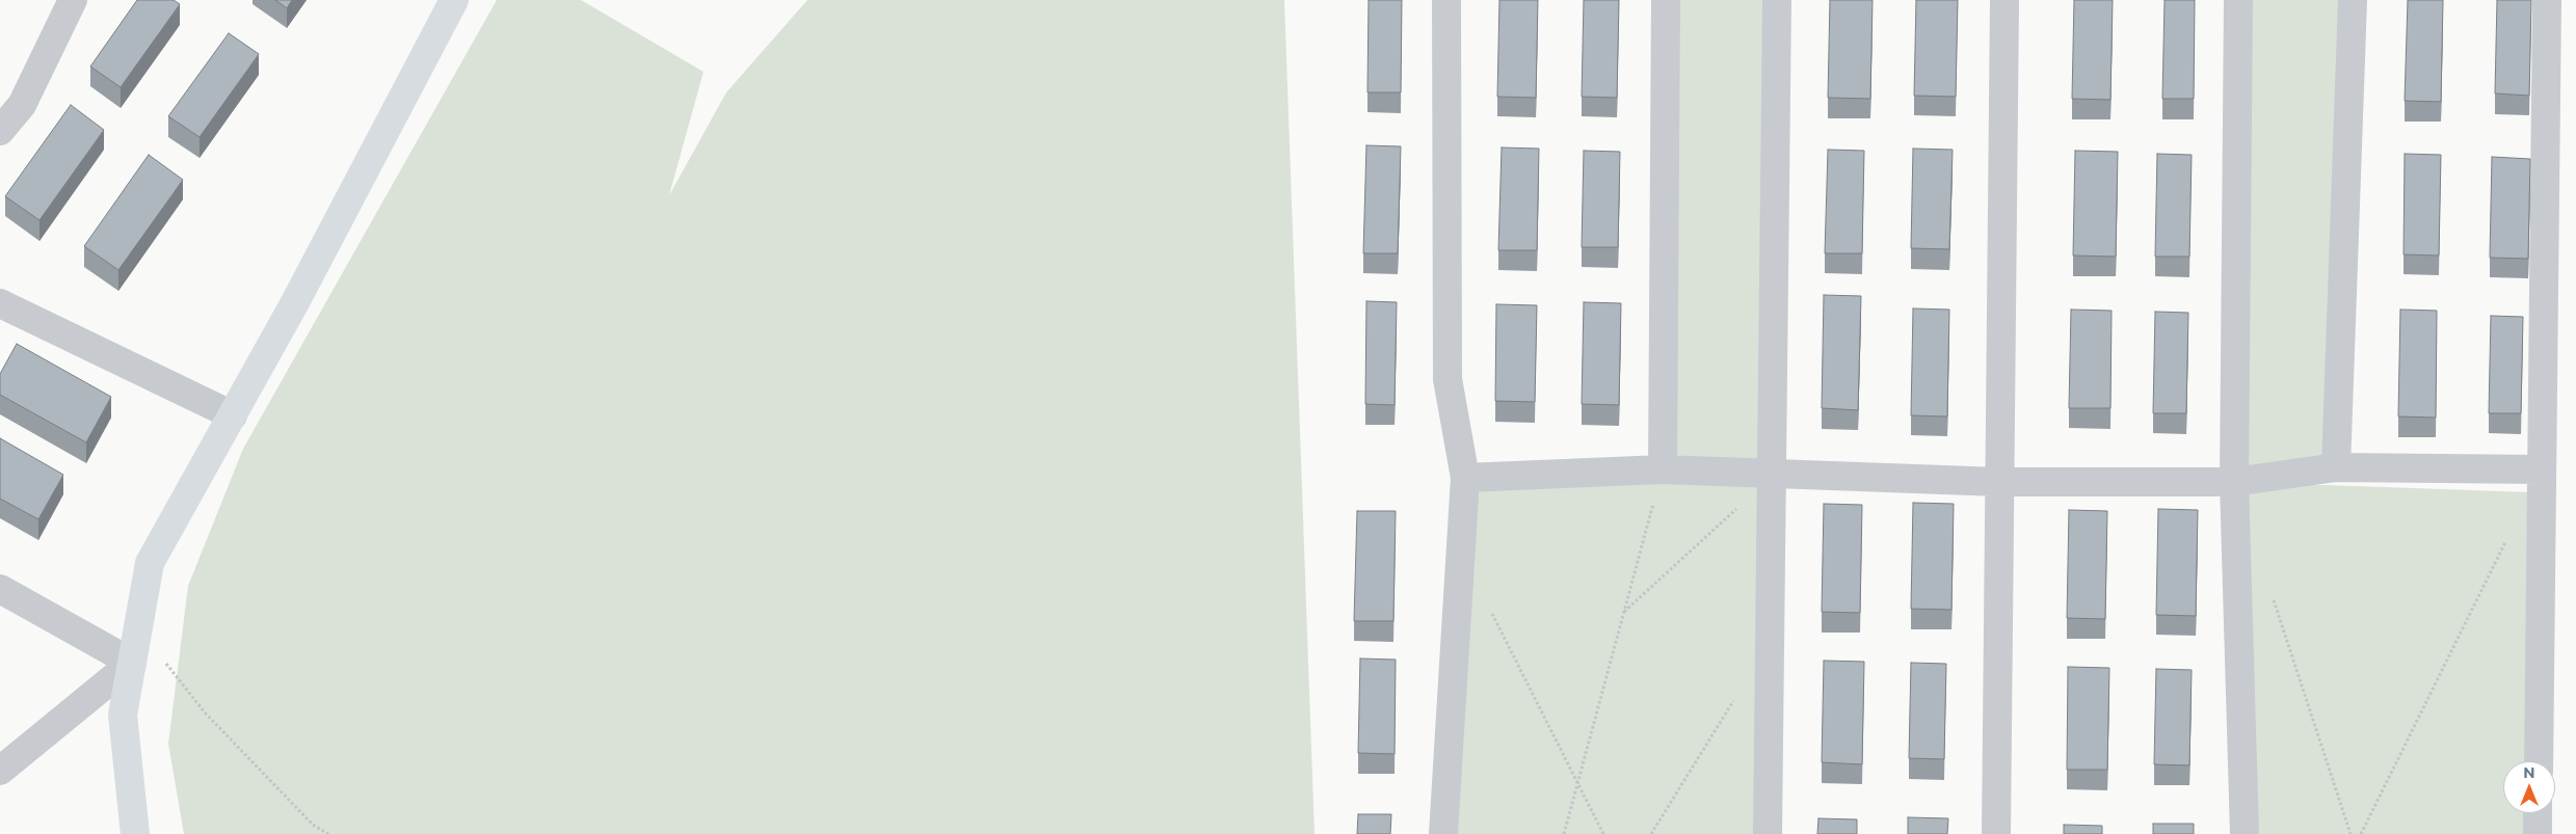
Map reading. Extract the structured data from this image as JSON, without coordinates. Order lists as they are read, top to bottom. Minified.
{"north":"top"}
